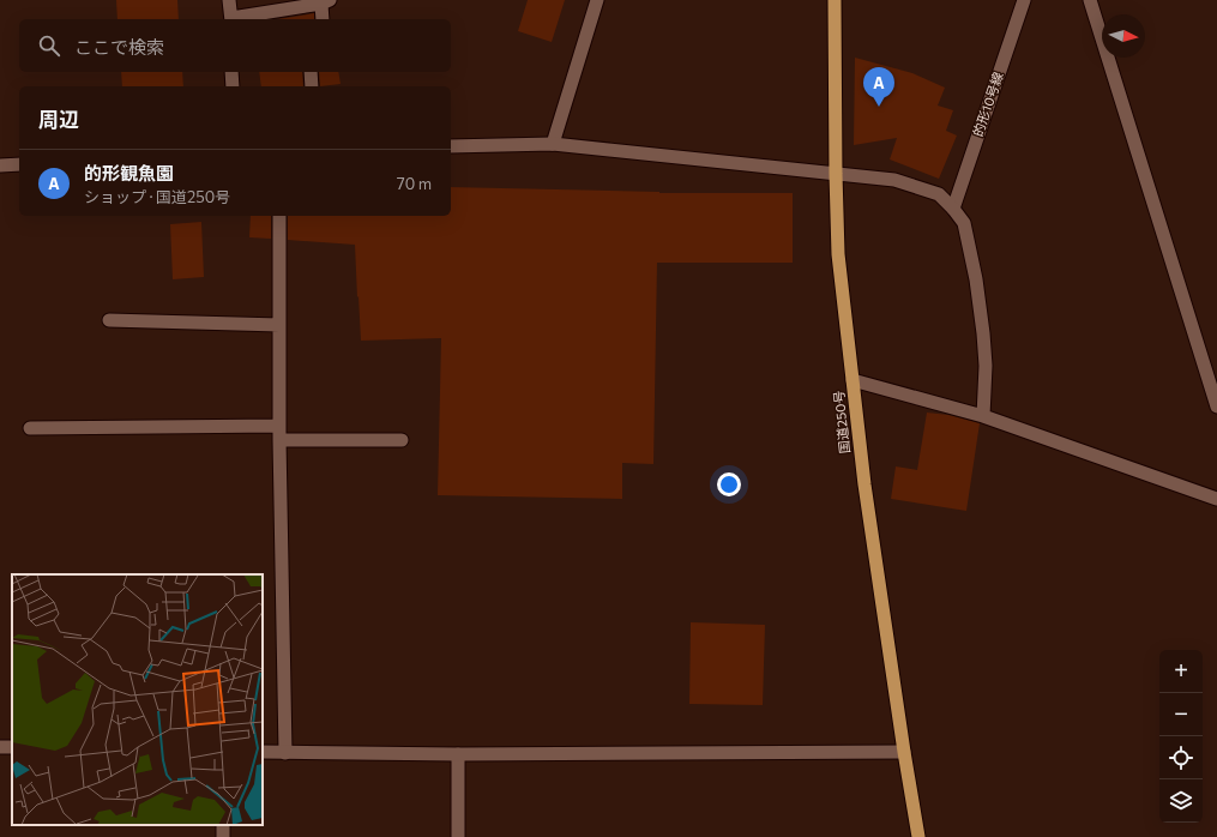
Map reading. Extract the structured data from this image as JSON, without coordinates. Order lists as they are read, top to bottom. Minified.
{"streets":{"highway":["国道250号"],"street":["的形10号線"]},"north":"right","page":{"search":"ここで検索","pins":"A","heading":"周辺","list":[{"mark":"A","name":"的形観魚園","note":"ショップ · 国道250号","value":"70 m"}],"map_buttons":["+","−"]}}
